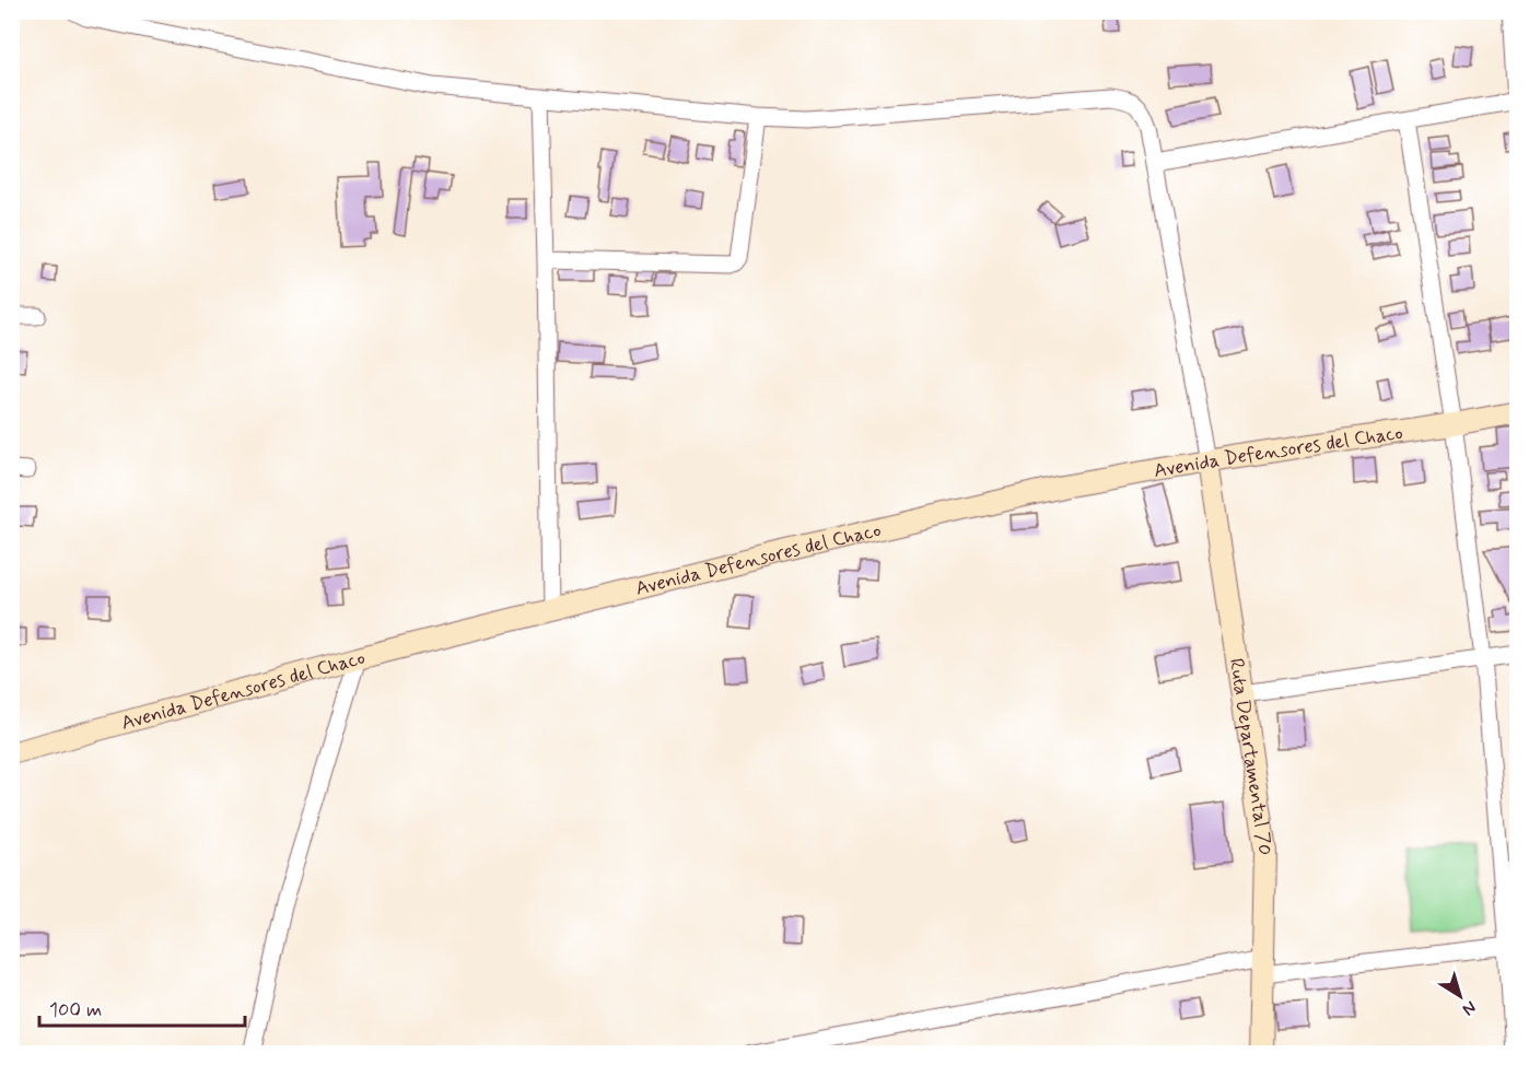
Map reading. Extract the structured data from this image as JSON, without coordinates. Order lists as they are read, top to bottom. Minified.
{"streets":{"main road":["Avenida Defensores del Chaco","Ruta Departamental 70"]},"crossings":[["Avenida Defensores del Chaco","Ruta Departamental 70"]],"scale_bar":"100 m","north":"bottom right"}
